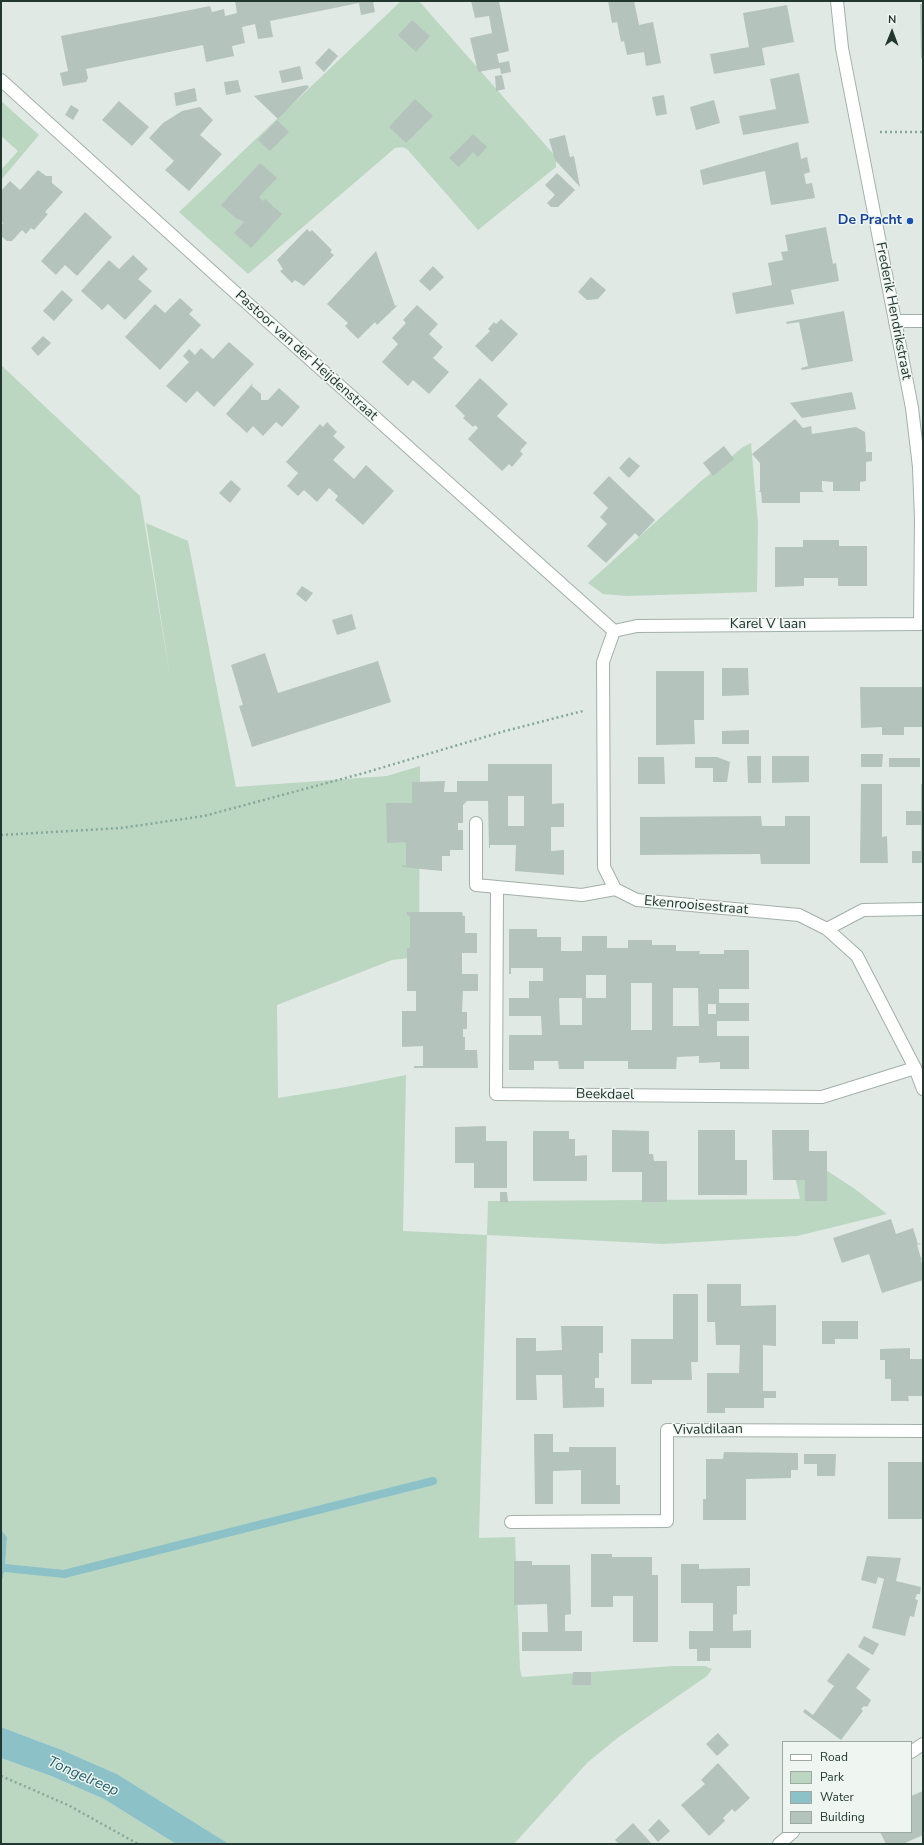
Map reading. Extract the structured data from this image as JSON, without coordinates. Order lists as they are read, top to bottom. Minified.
{"streets":{"street":["Frederik Hendrikstraat","Pastoor van der Heijdenstraat","Karel V laan","Ekenrooisestraat","Beekdael","Vivaldilaan"]},"crossings":[["Frederik Hendrikstraat","Karel V laan"],["Pastoor van der Heijdenstraat","Karel V laan"],["Ekenrooisestraat","Beekdael"]],"water":["Tongelreep"],"places":["De Pracht"],"legend":["Road","Park","Water","Building"],"north":"top"}
